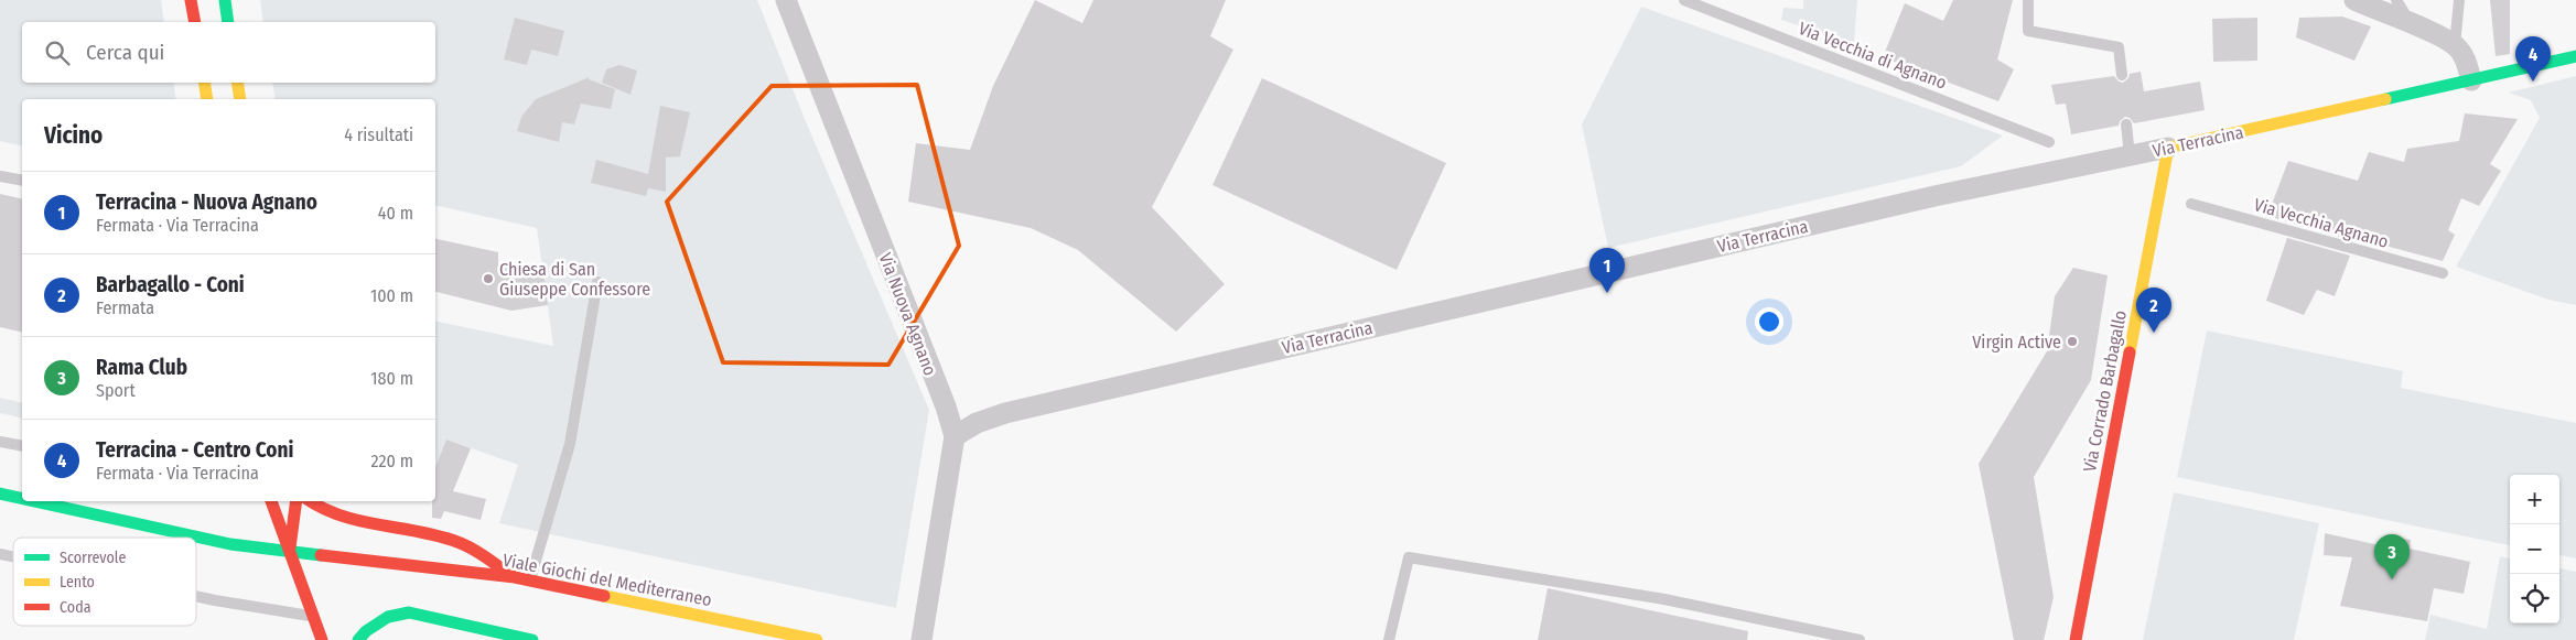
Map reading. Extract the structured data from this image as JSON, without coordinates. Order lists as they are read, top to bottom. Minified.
{"streets":{"main road":["Via Terracina","Via Corrado Barbagallo","Viale Giochi del Mediterraneo"],"street":["Via Nuova Agnano"],"lane":["Via Vecchia di Agnano","Via Vecchia Agnano"]},"crossings":[["Via Terracina","Via Nuova Agnano"],["Via Terracina","Via Corrado Barbagallo"]],"places":["Chiesa di San Giuseppe Confessore","Virgin Active"],"legend":["Scorrevole","Lento","Coda"],"page":{"search":"Cerca qui","pins":["4","1","2","3"],"heading":["Vicino","4 risultati"],"list":[{"mark":"1","name":"Terracina - Nuova Agnano","note":"Fermata · Via Terracina","value":"40 m"},{"mark":"2","name":"Barbagallo - Coni","note":"Fermata","value":"100 m"},{"mark":"3","name":"Rama Club","note":"Sport","value":"180 m"},{"mark":"4","name":"Terracina - Centro Coni","note":"Fermata · Via Terracina","value":"220 m"}],"map_buttons":["+","−"]}}
